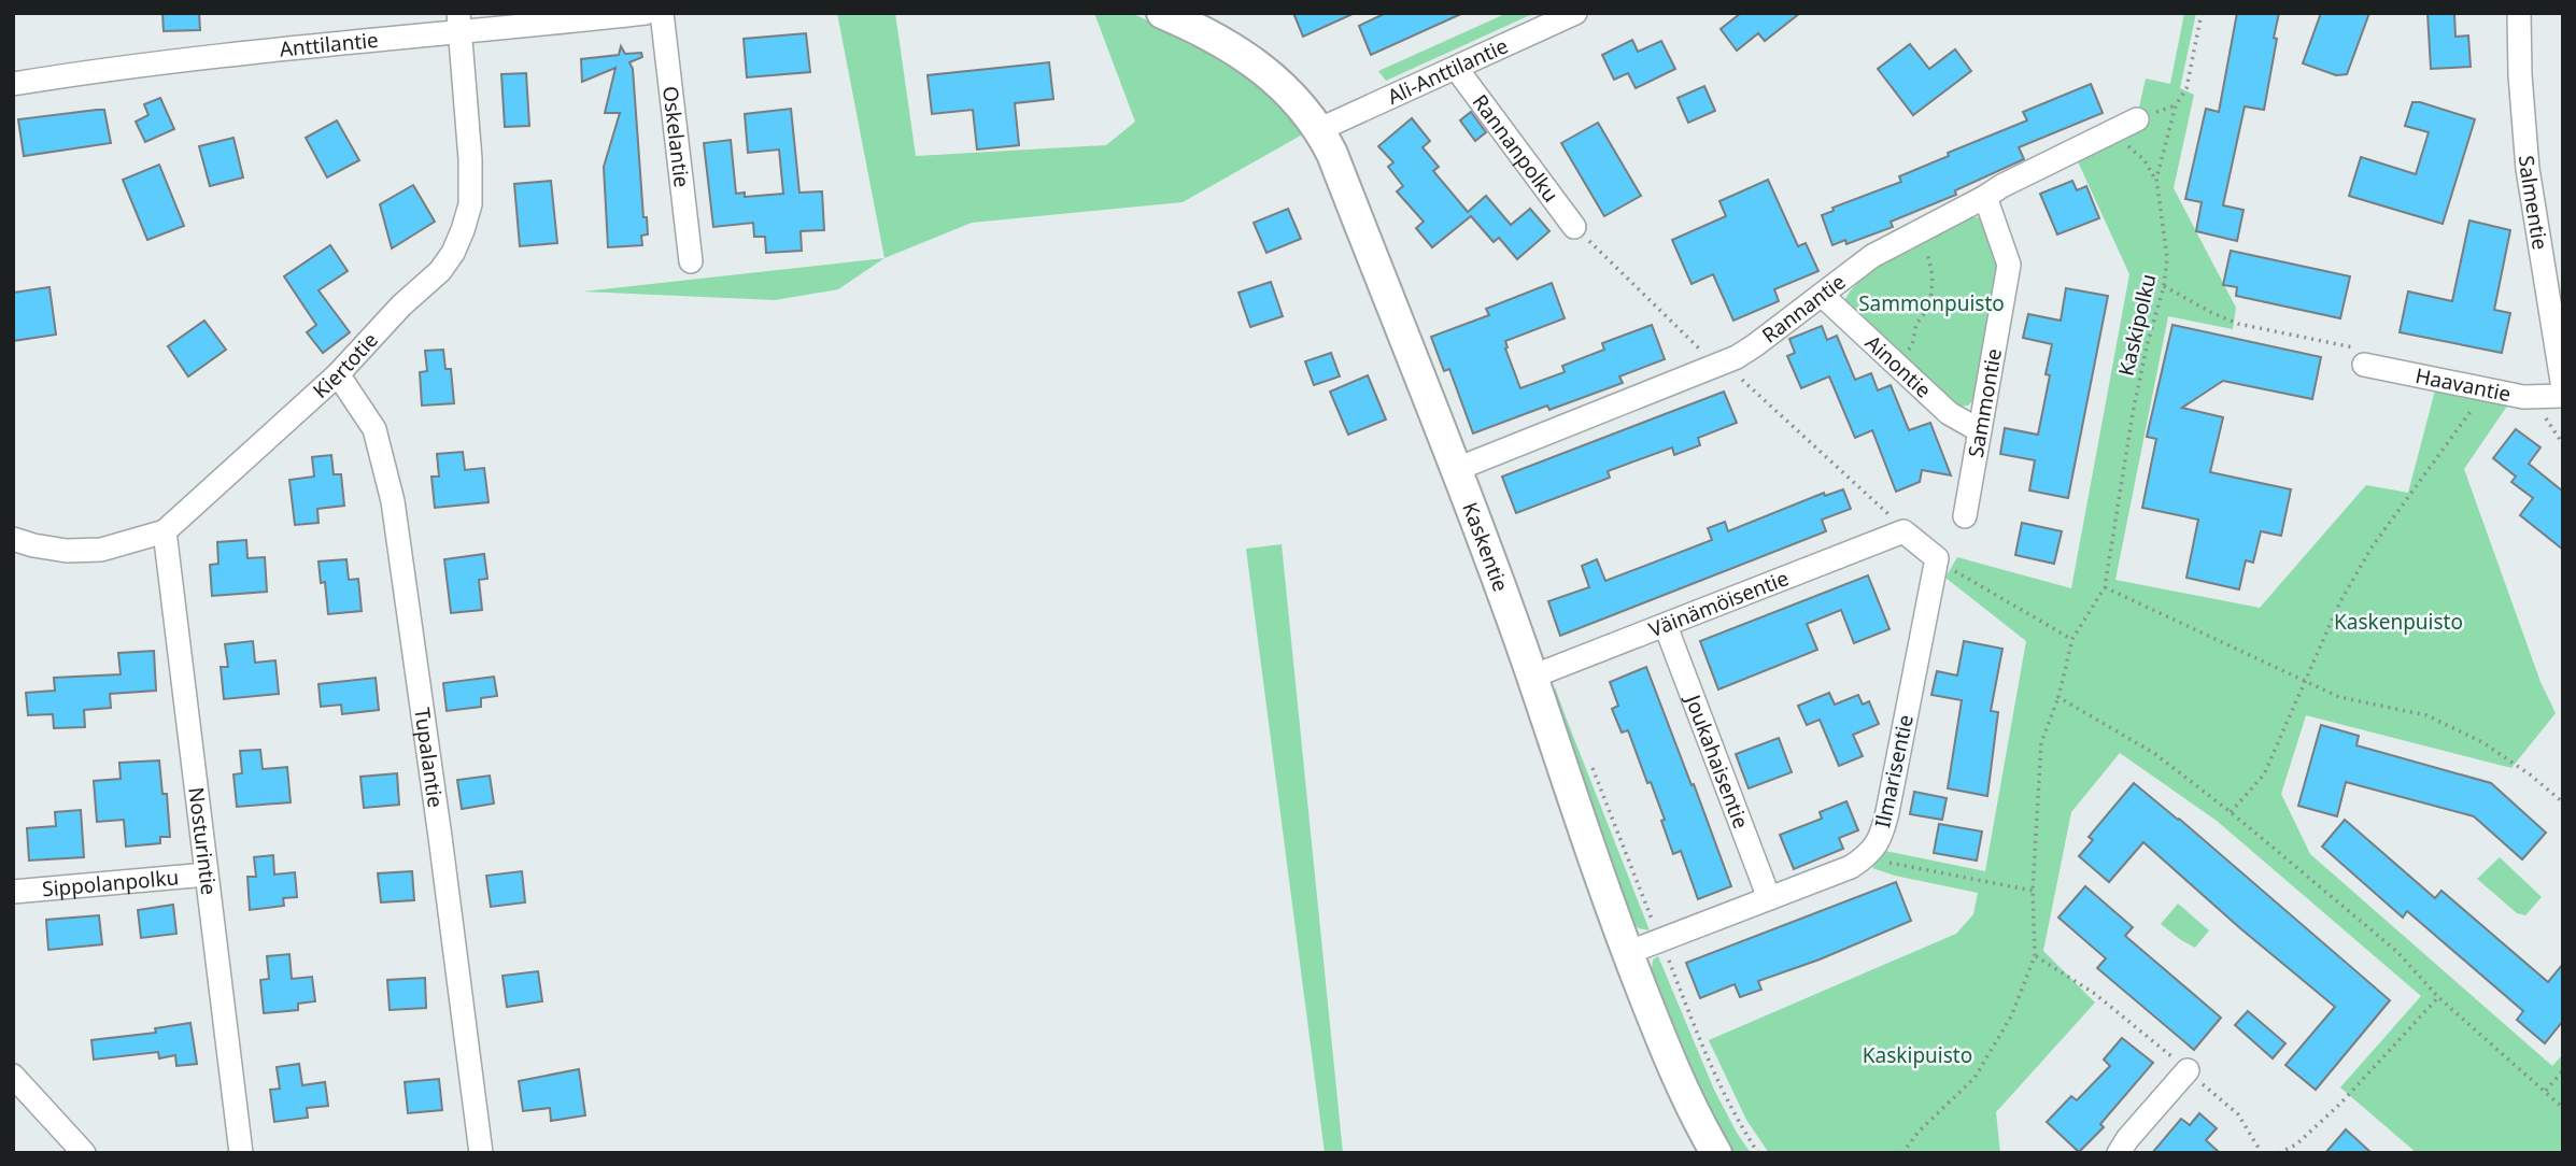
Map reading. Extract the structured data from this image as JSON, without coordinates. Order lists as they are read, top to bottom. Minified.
{"streets":{"street":["Anttilantie","Ali-Anttilantie","Oskelantie","Rannanpolku","Salmentie","Rannantie","Kiertotie","Ainontie","Haavantie","Sammontie","Kaskentie","Väinämöisentie","Tupalantie","Joukahaisentie","Ilmarisentie","Nosturintie","Sippolanpolku"],"path":["Kaskipolku"]},"crossings":[["Anttilantie","Kiertotie"],["Ali-Anttilantie","Rannanpolku"],["Ali-Anttilantie","Kaskentie"],["Rannantie","Ainontie"],["Rannantie","Sammontie"],["Rannantie","Kaskentie"],["Kiertotie","Tupalantie"],["Kiertotie","Nosturintie"],["Ainontie","Sammontie"],["Kaskentie","Väinämöisentie"],["Kaskentie","Ilmarisentie"],["Väinämöisentie","Joukahaisentie"],["Väinämöisentie","Ilmarisentie"],["Joukahaisentie","Ilmarisentie"],["Nosturintie","Sippolanpolku"]],"parks":["Sammonpuisto","Kaskenpuisto","Kaskipuisto"]}
